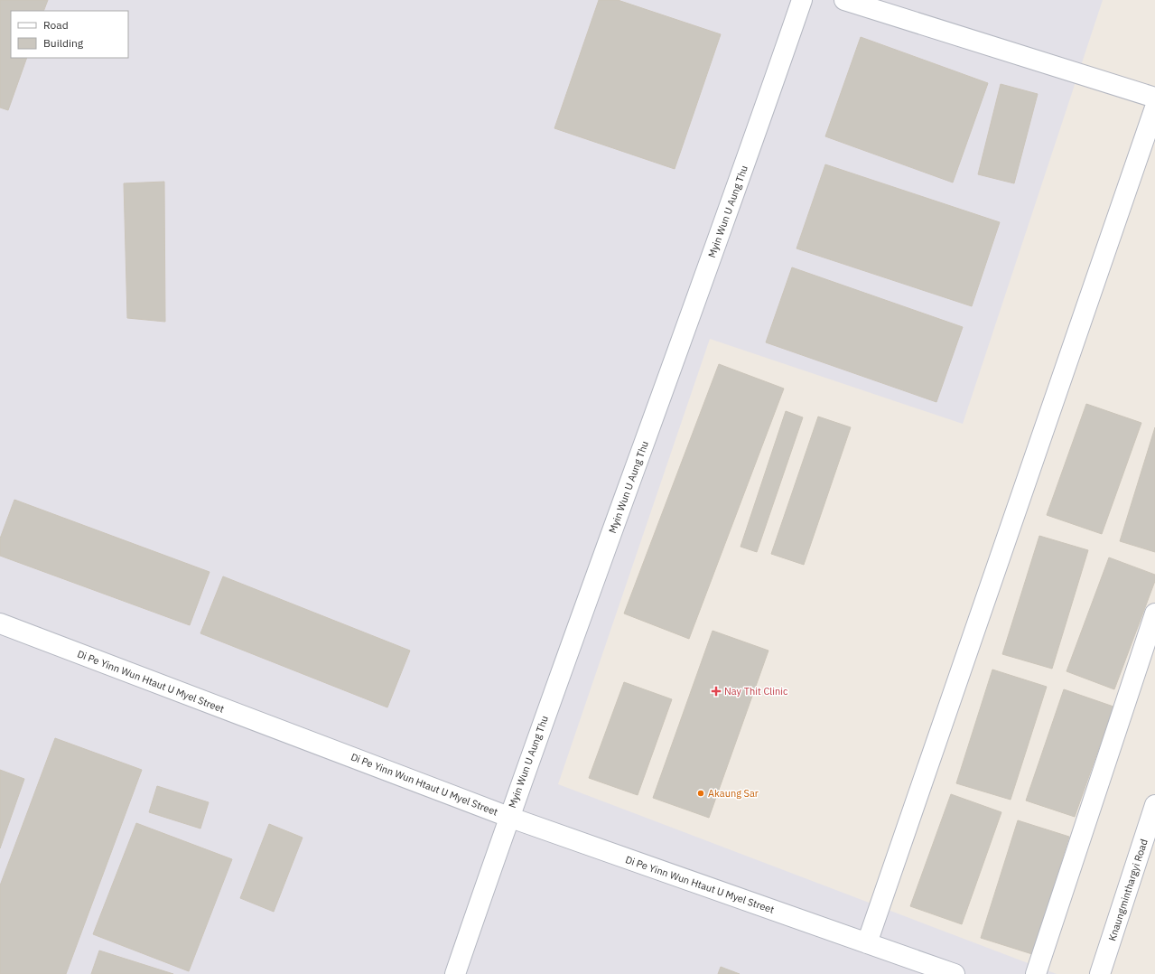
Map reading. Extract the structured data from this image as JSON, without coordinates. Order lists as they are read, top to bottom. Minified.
{"streets":{"street":["Myin Wun U Aung Thu","Di Pe Yinn Wun Htaut U Myel Street","Knaungminthargyi Road"]},"crossings":[["Myin Wun U Aung Thu","Di Pe Yinn Wun Htaut U Myel Street"]],"places":{"health":["Nay Thit Clinic"],"other":["Akaung Sar"]},"legend":["Road","Building"]}
